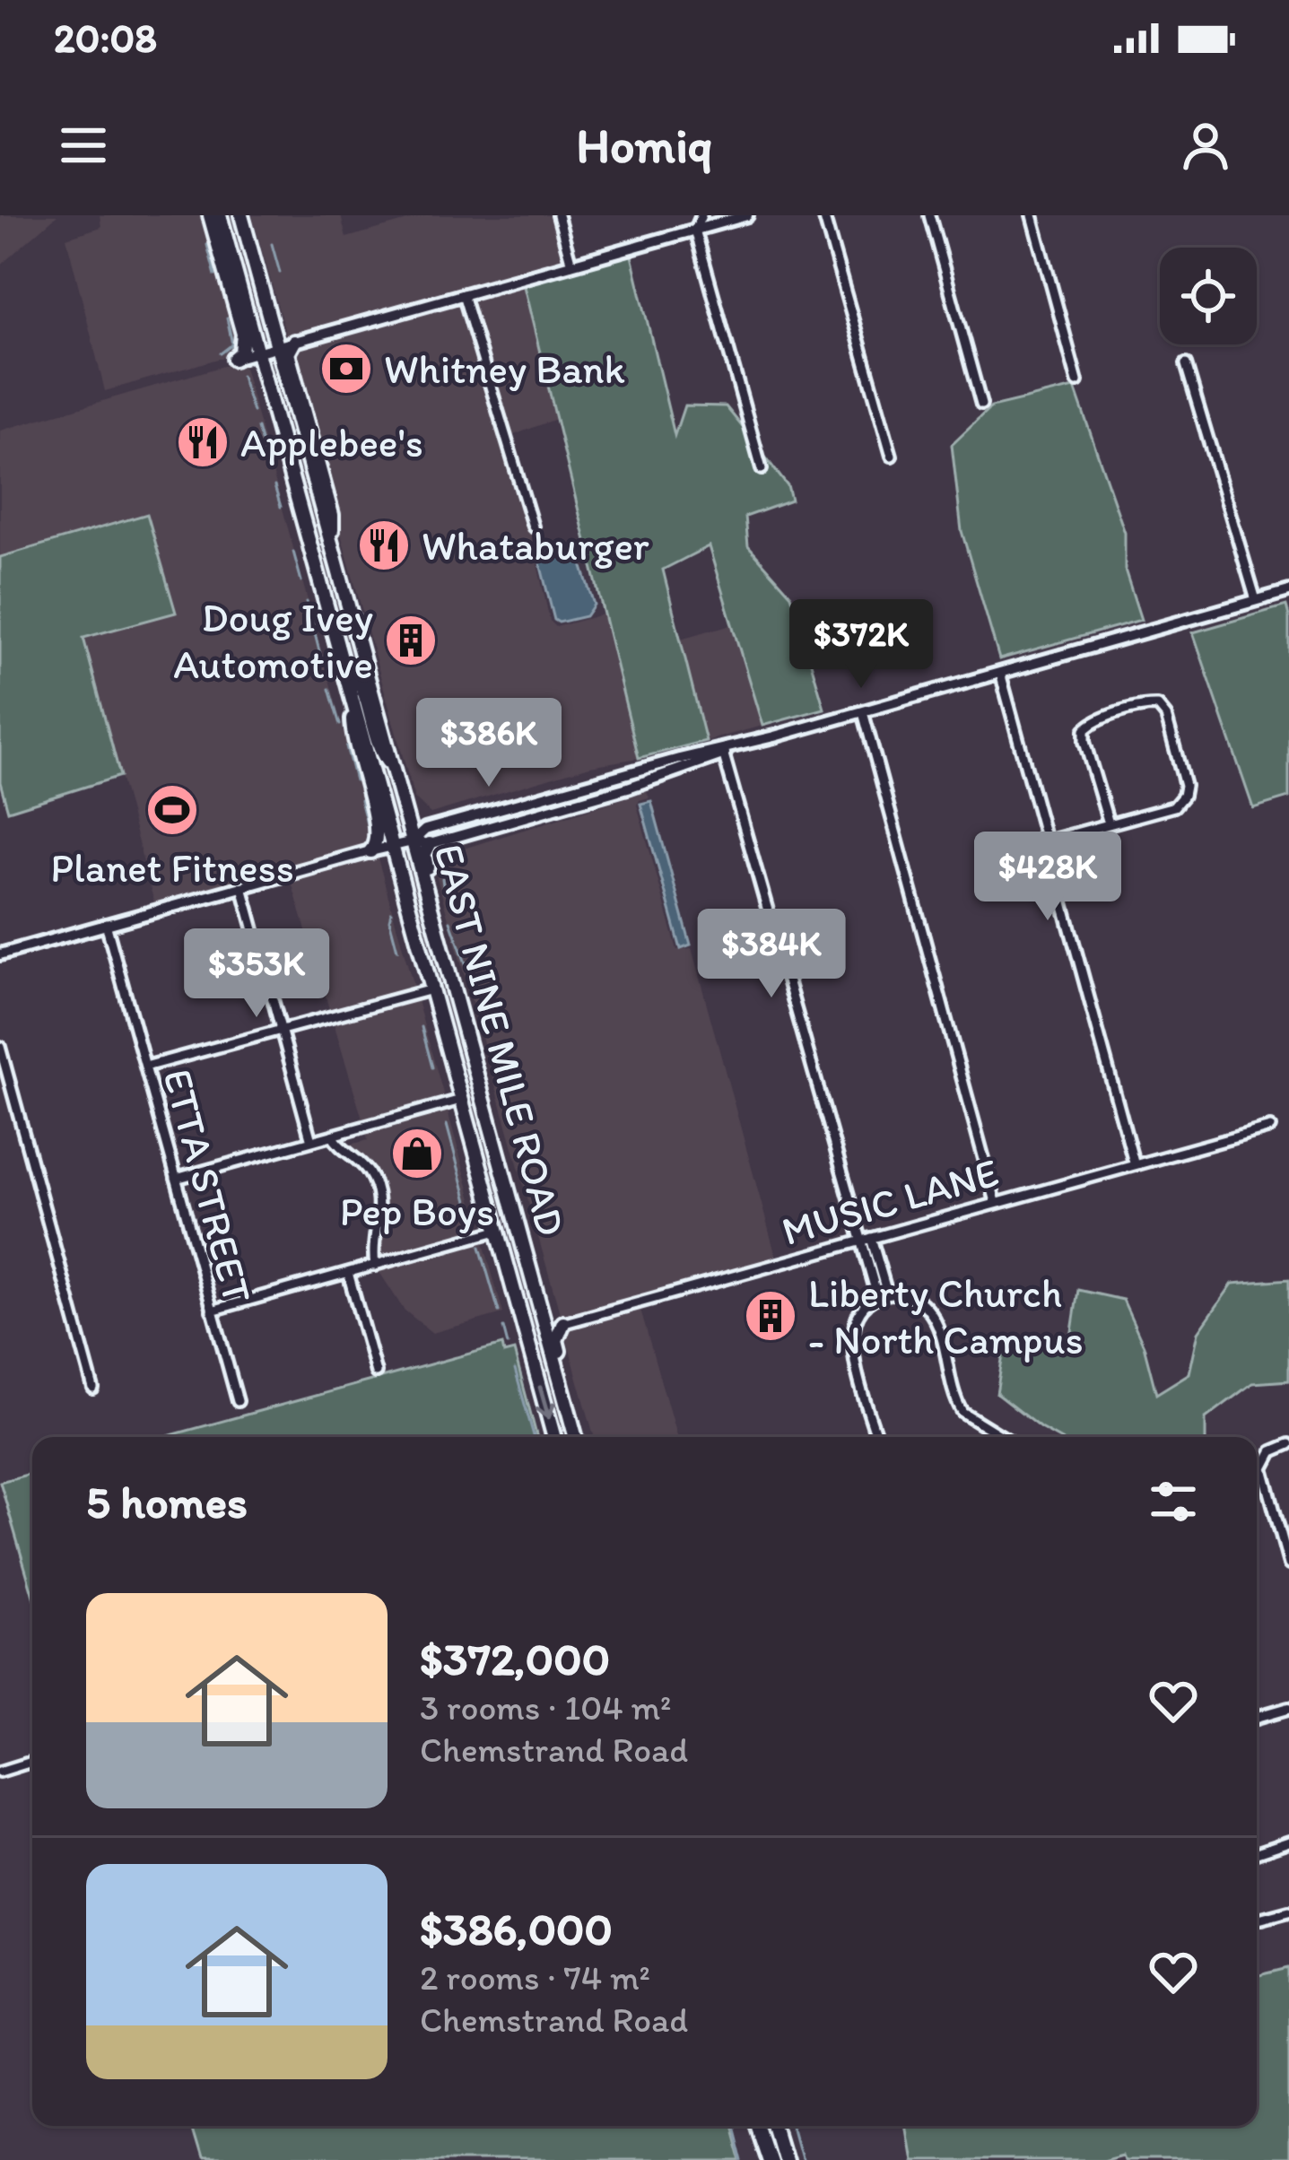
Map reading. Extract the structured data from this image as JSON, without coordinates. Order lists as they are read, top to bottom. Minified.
{"streets":{"main road":["EAST NINE MILE ROAD"],"street":["ETTA STREET","MUSIC LANE"]},"crossings":[["EAST NINE MILE ROAD","MUSIC LANE"]],"places":{"bank":["Whitney Bank"],"restaurant":["Applebee's","Whataburger"],"building":["Doug Ivey Automotive","Liberty Church - North Campus"],"sports":["Planet Fitness"],"shop":["Pep Boys"]},"page":{"status":"20:08","header":"Homiq","price":["$372K","$386K","$428K","$384K","$353K"],"heading":"5 homes","list":[{"name":"$372,000","note":"3 rooms · 104 m² · Chemstrand Road"},{"name":"$386,000","note":"2 rooms · 74 m² · Chemstrand Road"}]}}
